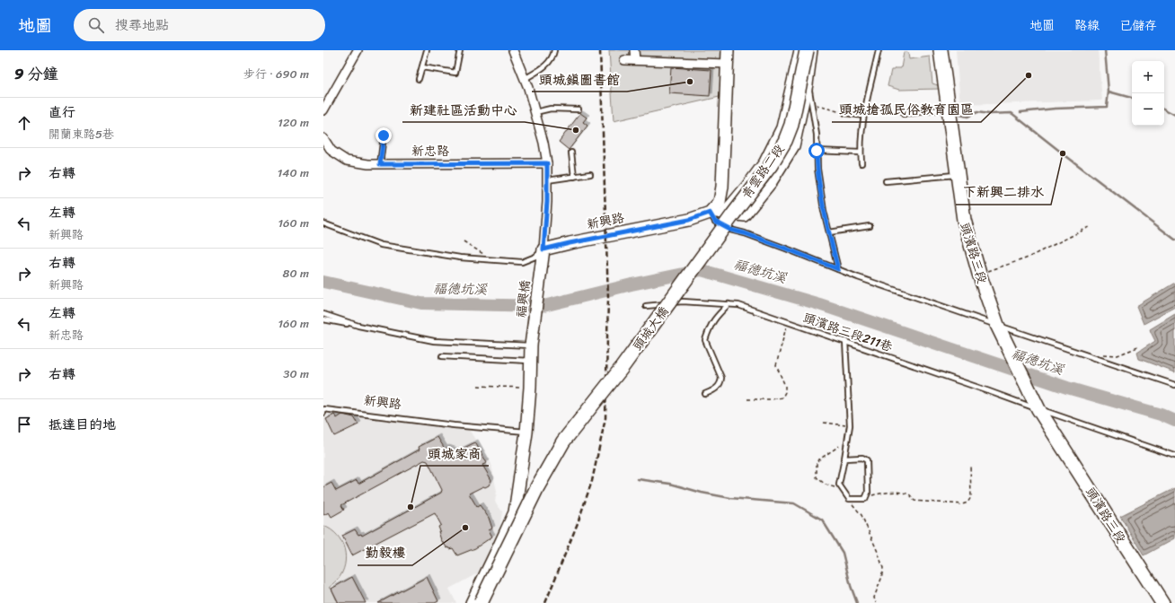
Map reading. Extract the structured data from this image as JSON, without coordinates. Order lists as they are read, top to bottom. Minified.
{"streets":{"main road":["頭濱路三段","頭城大橋"],"street":["新忠路","青雲路二段","新興路","福興橋"],"lane":["頭濱路三段211巷"]},"crossings":[["青雲路二段","新興路"],["新興路","福興橋"],["頭濱路三段","頭濱路三段211巷"]],"water":["福德坑溪"],"places":["頭城搶孤民俗教育園區","頭城鎮圖書館","新建社區活動中心","下新興二排水","頭城家商","勤毅樓"],"page":{"header":"地圖","search":"搜尋地點","nav":["地圖","路線","已儲存"],"heading":["9 分鐘","步行 · 690 m"],"map_buttons":["+","−"],"list":[["直行","開蘭東路5巷","120 m"],["右轉","140 m"],["左轉","新興路","160 m"],["右轉","新興路","80 m"],["左轉","新忠路","160 m"],["右轉","30 m"],"抵達目的地"]}}
